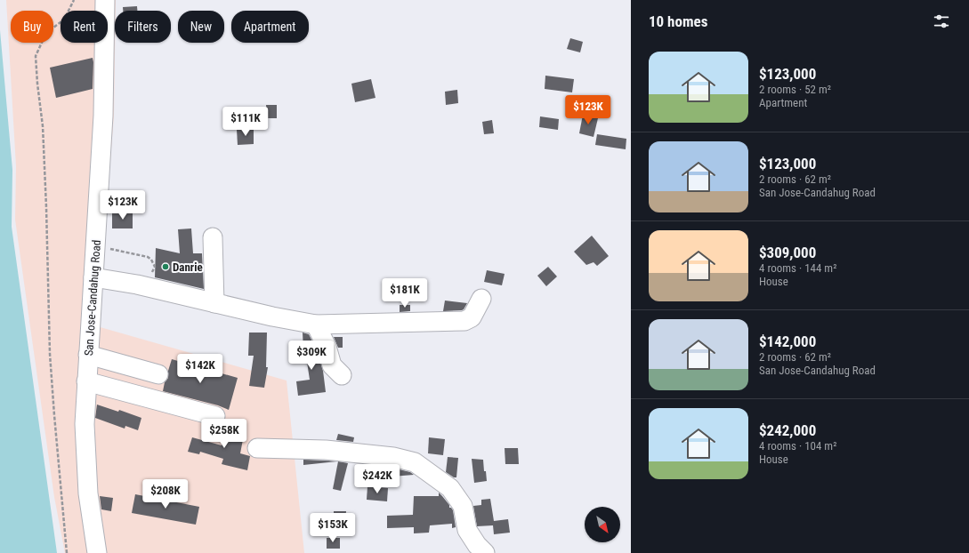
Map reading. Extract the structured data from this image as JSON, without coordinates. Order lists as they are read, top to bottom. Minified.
{"streets":{"street":["San Jose-Candahug Road"]},"places":["Danrie"],"north":"bottom right","page":{"heading":"10 homes","chip":["Buy","Rent","Filters","New","Apartment"],"list":[{"name":"$123,000","note":"2 rooms · 52 m² · Apartment"},{"name":"$123,000","note":"2 rooms · 62 m² · San Jose-Candahug Road"},{"name":"$309,000","note":"4 rooms · 144 m² · House"},{"name":"$142,000","note":"2 rooms · 62 m² · San Jose-Candahug Road"},{"name":"$242,000","note":"4 rooms · 104 m² · House"}],"price":["$123K","$111K","$123K","$181K","$309K","$142K","$258K","$242K","$208K","$153K"]}}
